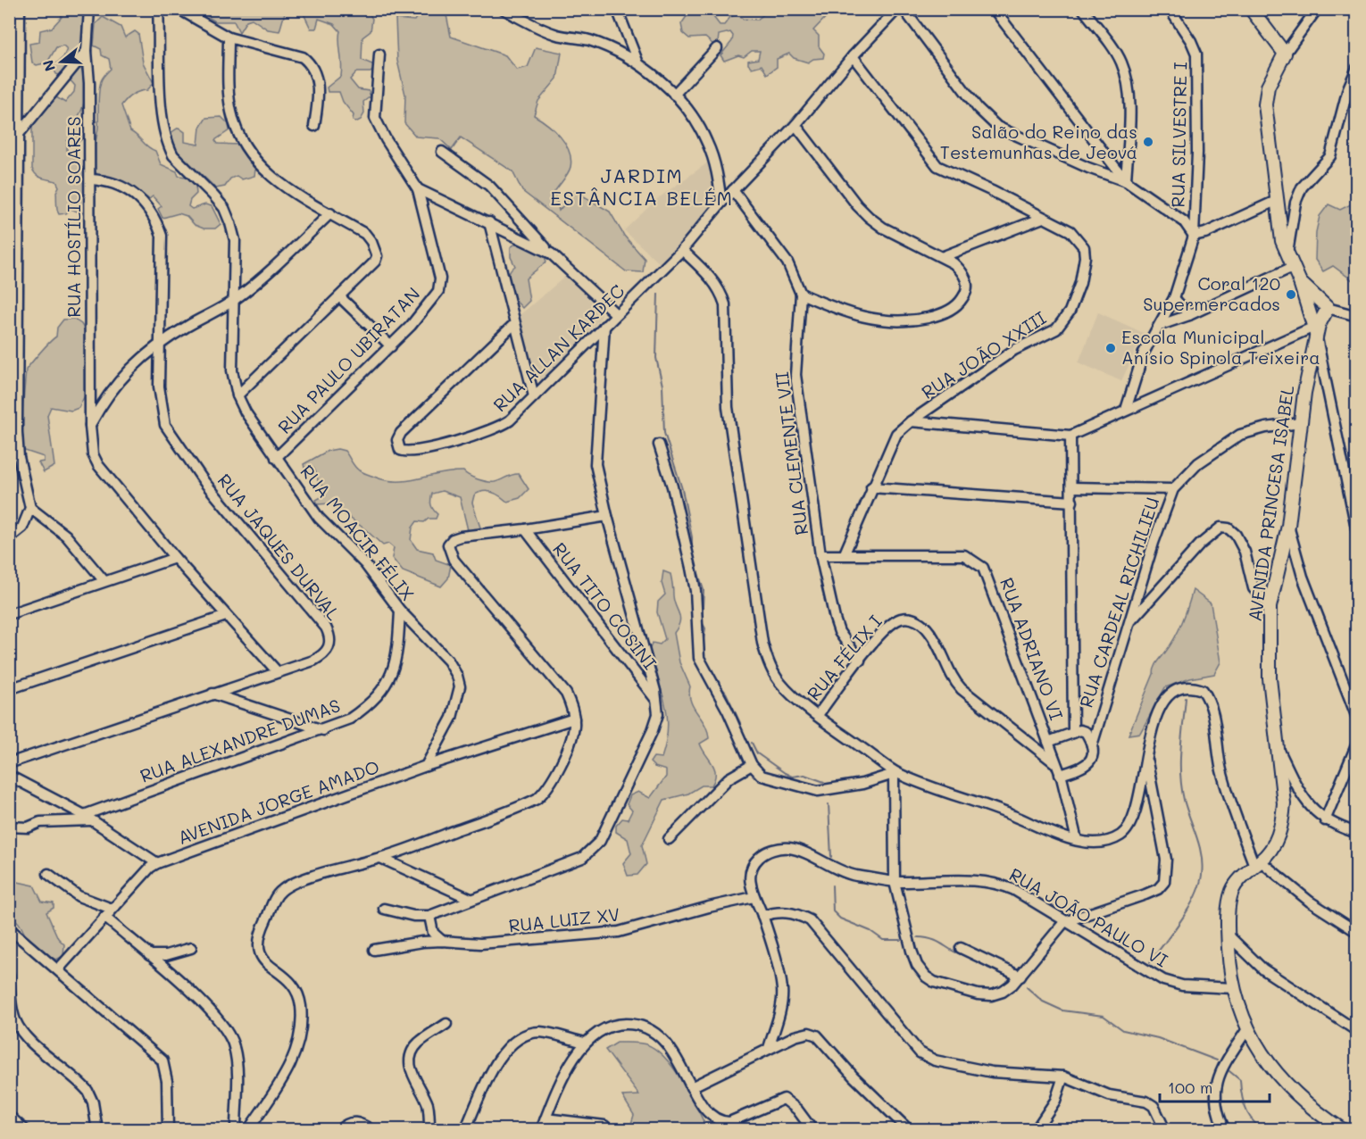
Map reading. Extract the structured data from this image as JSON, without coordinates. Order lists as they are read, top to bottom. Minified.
{"streets":{"street":["RUA SILVESTRE I","RUA HOSTÍLIO SOARES","RUA ALLAN KARDEC","RUA JOÃO XXIII","RUA PAULO UBIRATAN","RUA CLEMENTE VII","AVENIDA PRINCESA ISABEL","RUA MOACIR FÉLIX","RUA JAQUES DURVAL","RUA CARDEAL RICHILIEU","RUA TITO COSINI","RUA ADRIANO VI","RUA FÉLIX I","RUA ALEXANDRE DUMAS","AVENIDA JORGE AMADO","RUA JOÃO PAULO VI","RUA LUIZ XV"]},"crossings":[["RUA HOSTÍLIO SOARES","RUA JAQUES DURVAL"],["RUA ALLAN KARDEC","RUA JOÃO XXIII"],["RUA ALLAN KARDEC","RUA CLEMENTE VII"],["RUA JOÃO XXIII","RUA ADRIANO VI"],["RUA PAULO UBIRATAN","RUA MOACIR FÉLIX"],["RUA CLEMENTE VII","RUA ADRIANO VI"],["RUA CLEMENTE VII","RUA FÉLIX I"],["AVENIDA PRINCESA ISABEL","RUA CARDEAL RICHILIEU"],["AVENIDA PRINCESA ISABEL","RUA JOÃO PAULO VI"],["RUA MOACIR FÉLIX","RUA ALEXANDRE DUMAS"],["RUA MOACIR FÉLIX","AVENIDA JORGE AMADO"],["RUA CARDEAL RICHILIEU","RUA ADRIANO VI"],["RUA ADRIANO VI","RUA FÉLIX I"],["RUA JOÃO PAULO VI","RUA LUIZ XV"]],"districts":["JARDIM ESTÂNCIA BELÉM"],"places":["Salão do Reino das Testemunhas de Jeová","Coral 120 Supermercados","Escola Municipal Anísio Spinola Teixeira"],"scale_bar":"100 m","north":"left"}
